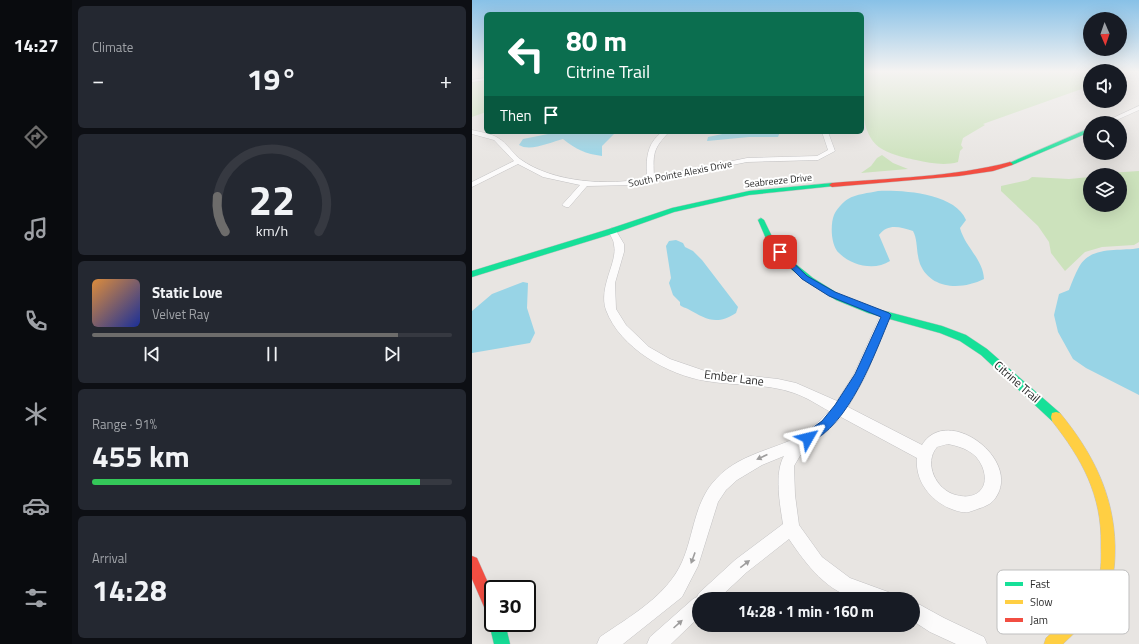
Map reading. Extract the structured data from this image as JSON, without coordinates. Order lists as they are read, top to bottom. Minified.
{"streets":{"street":["South Pointe Alexis Drive","Seabreeze Drive","Ember Lane","Citrine Trail"]},"crossings":[["Seabreeze Drive","Ember Lane"]],"legend":["Fast","Slow","Jam"],"north":"bottom","page":{"tabs":"14:27","tile":["Climate",["Range · 91%","455 km"],["Arrival","14:28"]],"turn":["80 m","Citrine Trail"],"heat":["−","19°","+"],"then":"Then","song":["Static Love","Velvet Ray"],"limit":"30","trip":"14:28 · 1 min · 160 m","gauge":["22","km/h"]}}
